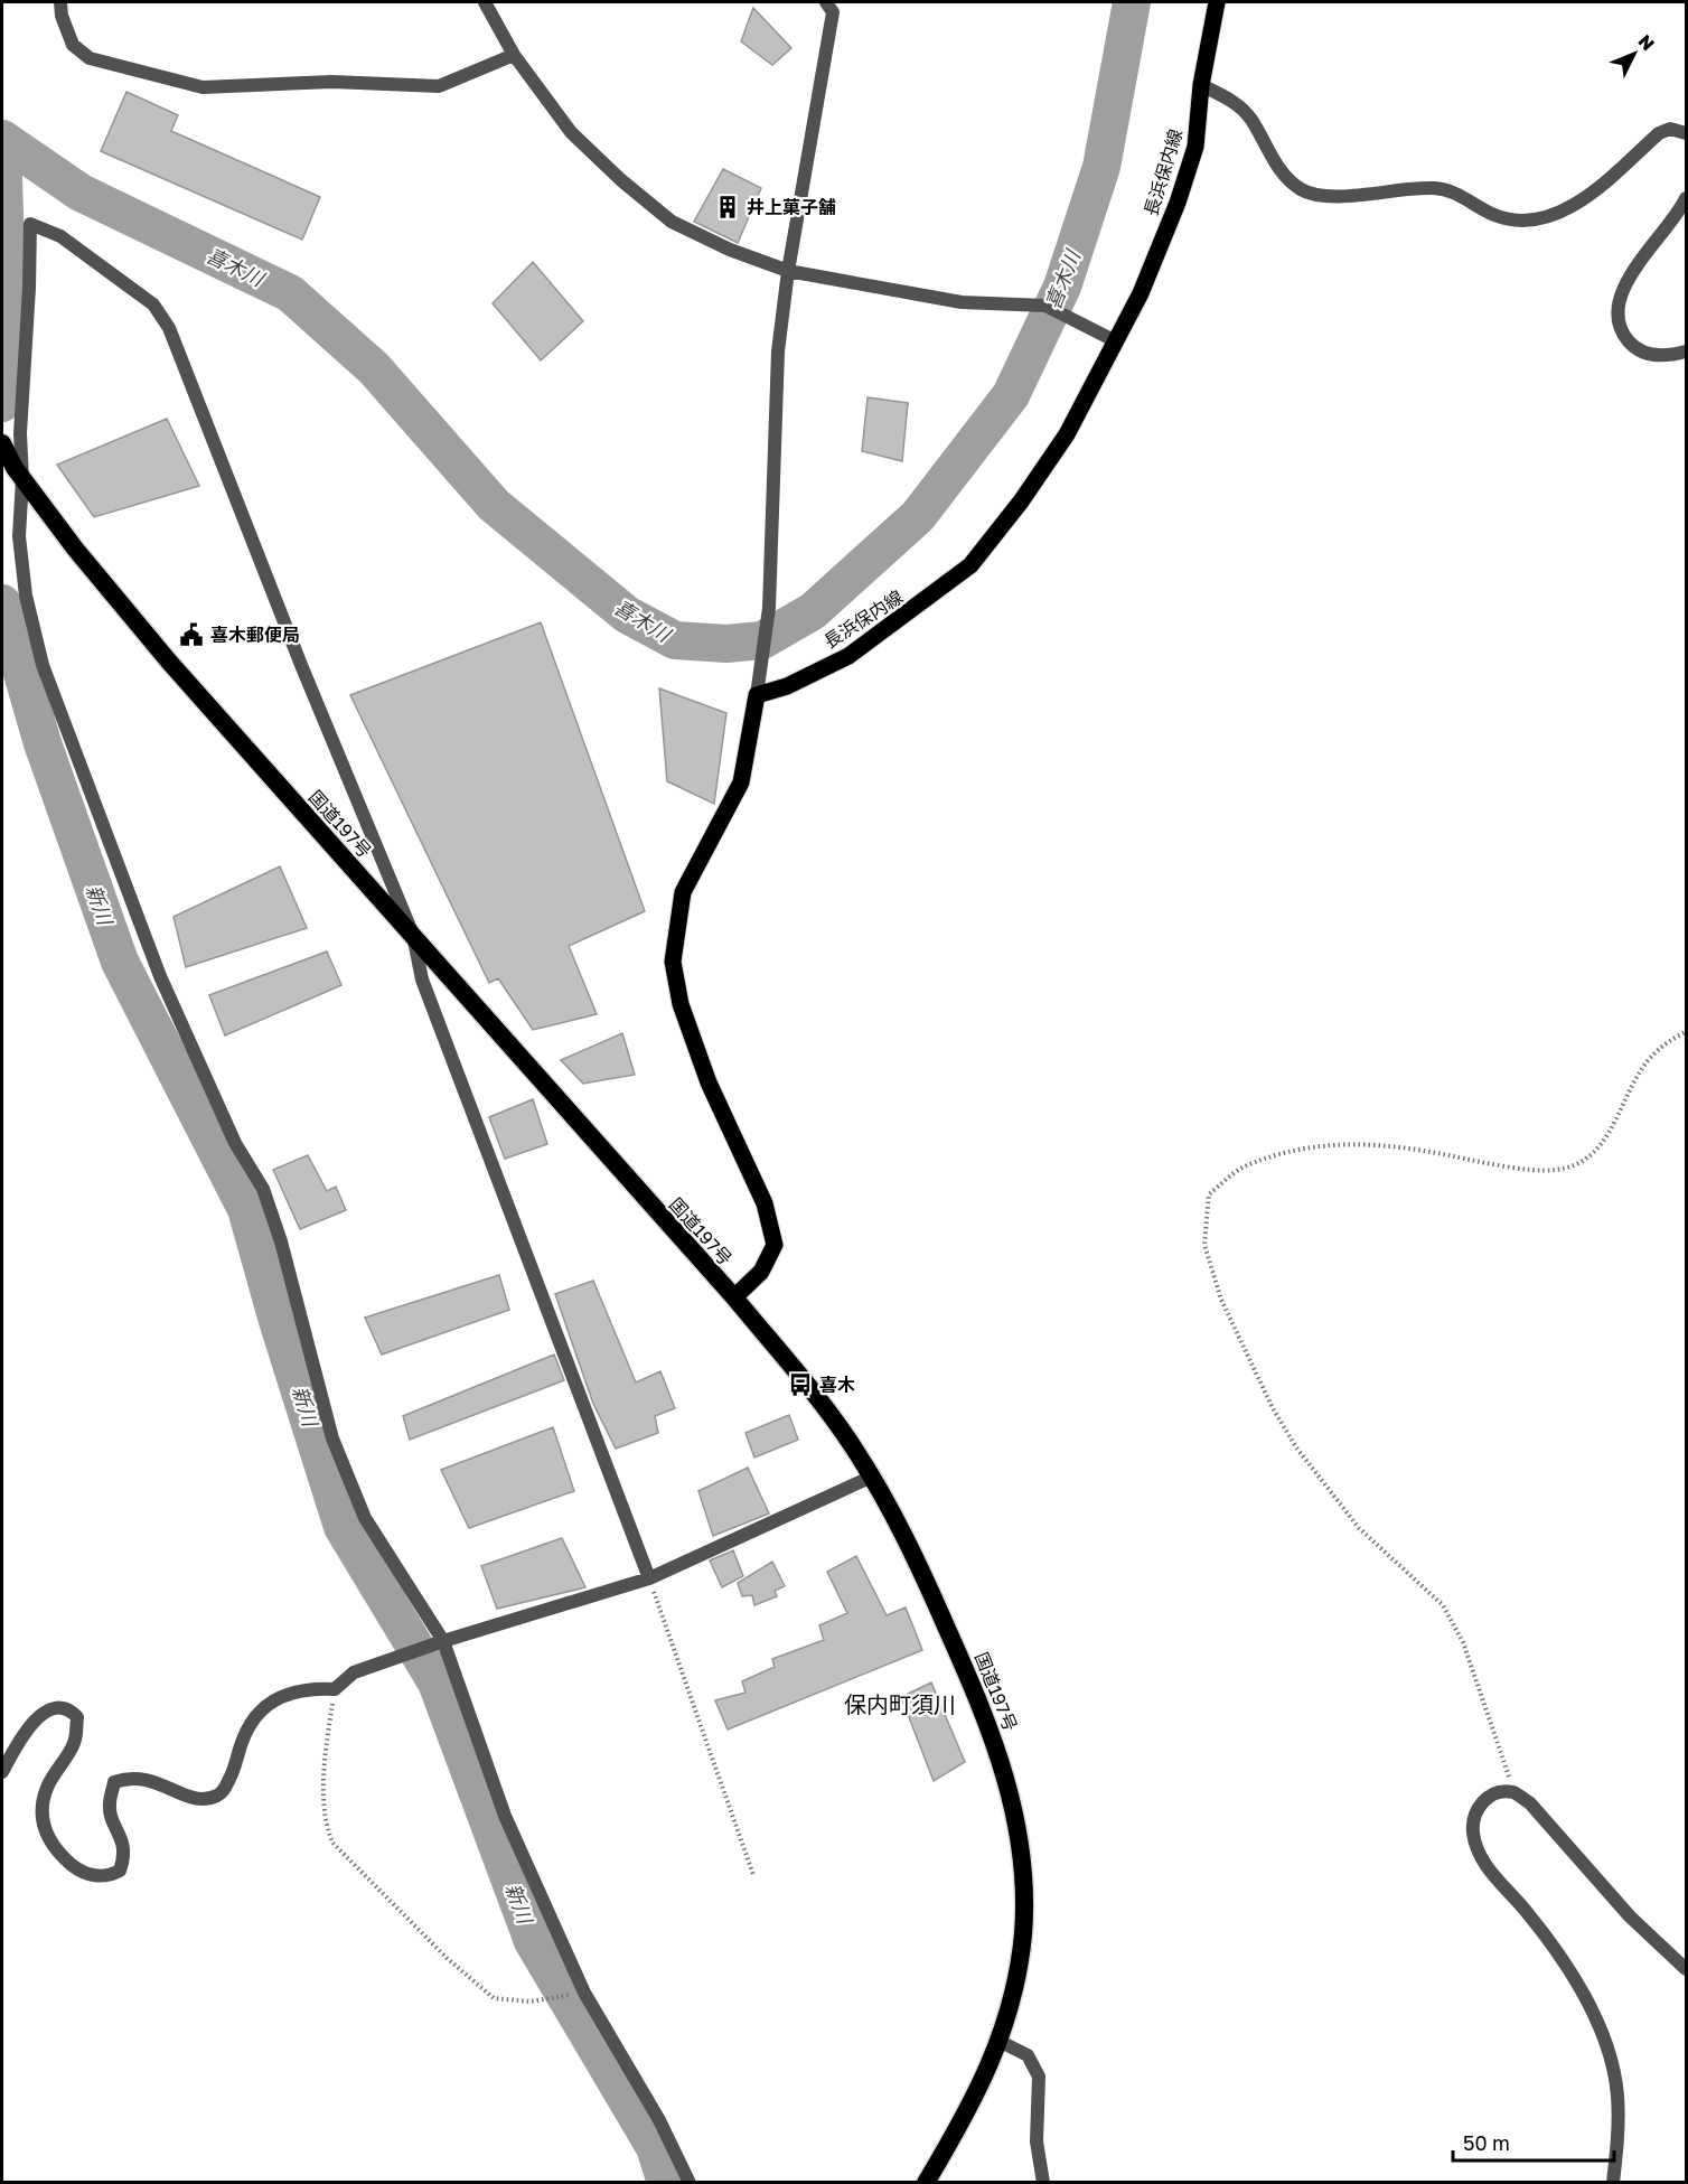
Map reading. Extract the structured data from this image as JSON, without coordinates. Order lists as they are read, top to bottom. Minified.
{"streets":{"highway":["国道197号"],"main road":["長浜保内線"]},"districts":["保内町須川"],"water":["喜木川","新川"],"places":{"building":["井上菓子舗"],"public building":["喜木郵便局"],"bus stop":["喜木"]},"scale_bar":"50 m","north":"top right"}
